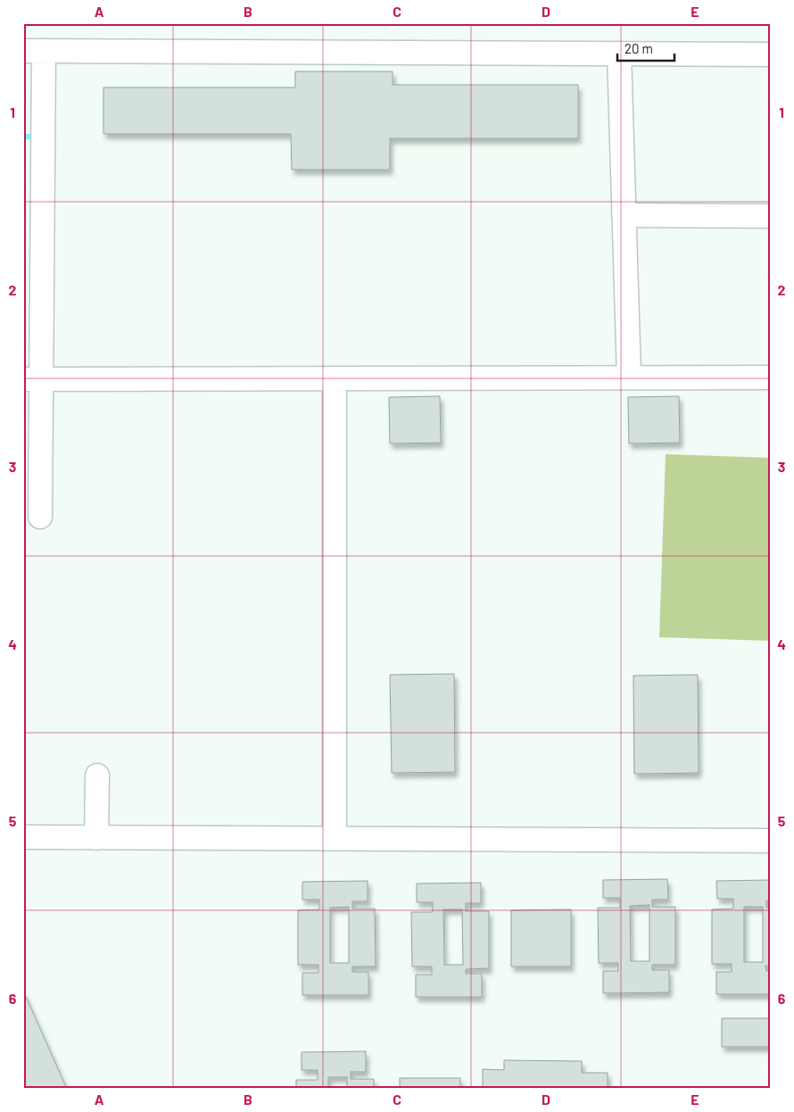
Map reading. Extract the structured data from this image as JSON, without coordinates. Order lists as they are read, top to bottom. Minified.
{"scale_bar":"20 m","grid":{"columns":["A","B","C","D","E"],"rows":["1","2","3","4","5","6"]}}
